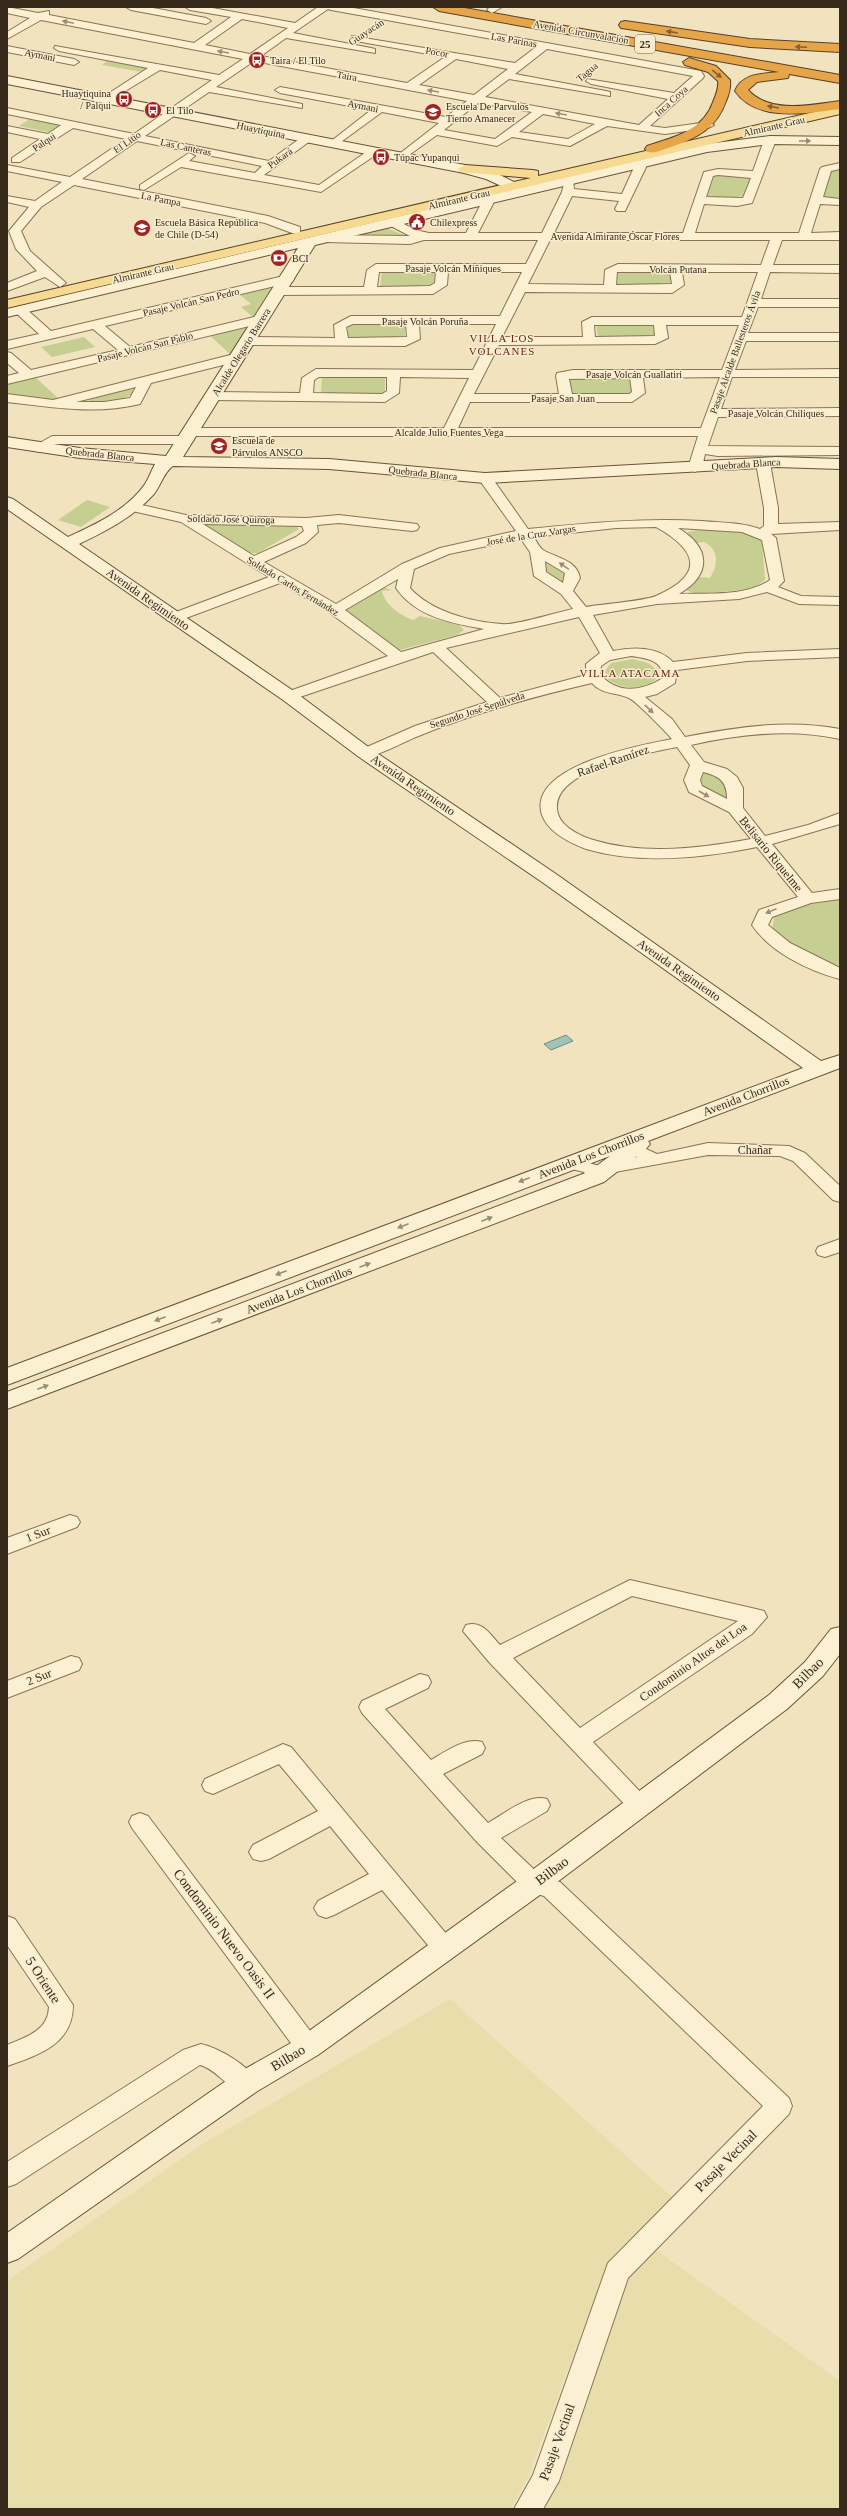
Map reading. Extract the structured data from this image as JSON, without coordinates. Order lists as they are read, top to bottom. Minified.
{"streets":{"highway":["Avenida Circunvalación","25"],"main road":["Almirante Grau"],"street":["Guayacán","Las Parinas","Pocor","Aymani","Tagua","Taira","Inca Coya","Huaytiquina","Palqui","El Litio","Las Canteras","Pukará","La Pampa","Avenida Almirante Óscar Flores","Pasaje Volcán Miñiques","Volcán Putana","Pasaje Volcán San Pedro","Pasaje Volcán Poruña","Pasaje Volcán San Pablo","Alcalde Olegario Barrera","Pasaje Alcalde Ballesteros Ávila","Pasaje Volcán Guallatiri","Pasaje San Juan","Pasaje Volcán Chiliques","Alcalde Julio Fuentes Vega","Quebrada Blanca","Soldado José Quiroga","José de la Cruz Vargas","Soldado Carlos Fernández","Avenida Regimiento","Segundo José Sepúlveda","Rafael Ramírez","Belisario Riquelme","Avenida Chorrillos","Chañar","Avenida Los Chorrillos","1 Sur","Condominio Altos del Loa","Bilbao","2 Sur","Condominio Nuevo Oasis II","5 Oriente","Pasaje Vecinal"]},"crossings":[["Guayacán","Las Parinas"],["Guayacán","Pocor"],["Las Parinas","Tagua"],["Las Parinas","Inca Coya"],["Pocor","El Litio"],["Aymani","El Litio"],["Taira","Inca Coya"],["Taira","El Litio"],["Almirante Grau","Huaytiquina"],["Almirante Grau","La Pampa"],["Almirante Grau","Avenida Almirante Óscar Flores"],["Almirante Grau","Alcalde Olegario Barrera"],["Huaytiquina","El Litio"],["Huaytiquina","Las Canteras"],["Huaytiquina","Pukará"],["Palqui","Las Canteras"],["Palqui","La Pampa"],["El Litio","Las Canteras"],["El Litio","La Pampa"],["Las Canteras","Pukará"],["La Pampa","Avenida Almirante Óscar Flores"],["La Pampa","Alcalde Olegario Barrera"],["Avenida Almirante Óscar Flores","Pasaje Alcalde Ballesteros Ávila"],["Pasaje Volcán Miñiques","Pasaje Volcán San Pedro"],["Pasaje Volcán Miñiques","Alcalde Olegario Barrera"],["Volcán Putana","Pasaje Alcalde Ballesteros Ávila"],["Pasaje Volcán San Pedro","Alcalde Olegario Barrera"],["Pasaje Volcán Poruña","Alcalde Olegario Barrera"],["Pasaje Volcán San Pablo","Alcalde Olegario Barrera"],["Alcalde Olegario Barrera","Alcalde Julio Fuentes Vega"],["Alcalde Olegario Barrera","Quebrada Blanca"],["Alcalde Olegario Barrera","Soldado José Quiroga"],["Alcalde Olegario Barrera","Avenida Regimiento"],["Pasaje Alcalde Ballesteros Ávila","Pasaje Volcán Guallatiri"],["Pasaje Alcalde Ballesteros Ávila","Pasaje Volcán Chiliques"],["Pasaje Alcalde Ballesteros Ávila","Alcalde Julio Fuentes Vega"],["Pasaje Alcalde Ballesteros Ávila","Quebrada Blanca"],["Pasaje Volcán Guallatiri","Pasaje San Juan"],["Alcalde Julio Fuentes Vega","Quebrada Blanca"],["Soldado José Quiroga","Soldado Carlos Fernández"],["José de la Cruz Vargas","Soldado Carlos Fernández"],["Avenida Regimiento","Segundo José Sepúlveda"],["Avenida Regimiento","Avenida Chorrillos"],["Rafael Ramírez","Belisario Riquelme"],["Avenida Chorrillos","Avenida Los Chorrillos"],["Chañar","Avenida Los Chorrillos"],["Bilbao","Condominio Nuevo Oasis II"],["Bilbao","Pasaje Vecinal"]],"districts":["VILLA LOS VOLCANES","VILLA ATACAMA"],"places":{"bus stop":["Taira / El Tilo","Huaytiquina / Palqui","El Tilo","Túpac Yupanqui"],"school or university":["Escuela De Parvulos Tierno Amanecer","Escuela Básica República de Chile (D-54)","Escuela de Párvulos ANSCO"],"public building":["Chilexpress"],"bank":["BCI"]}}
